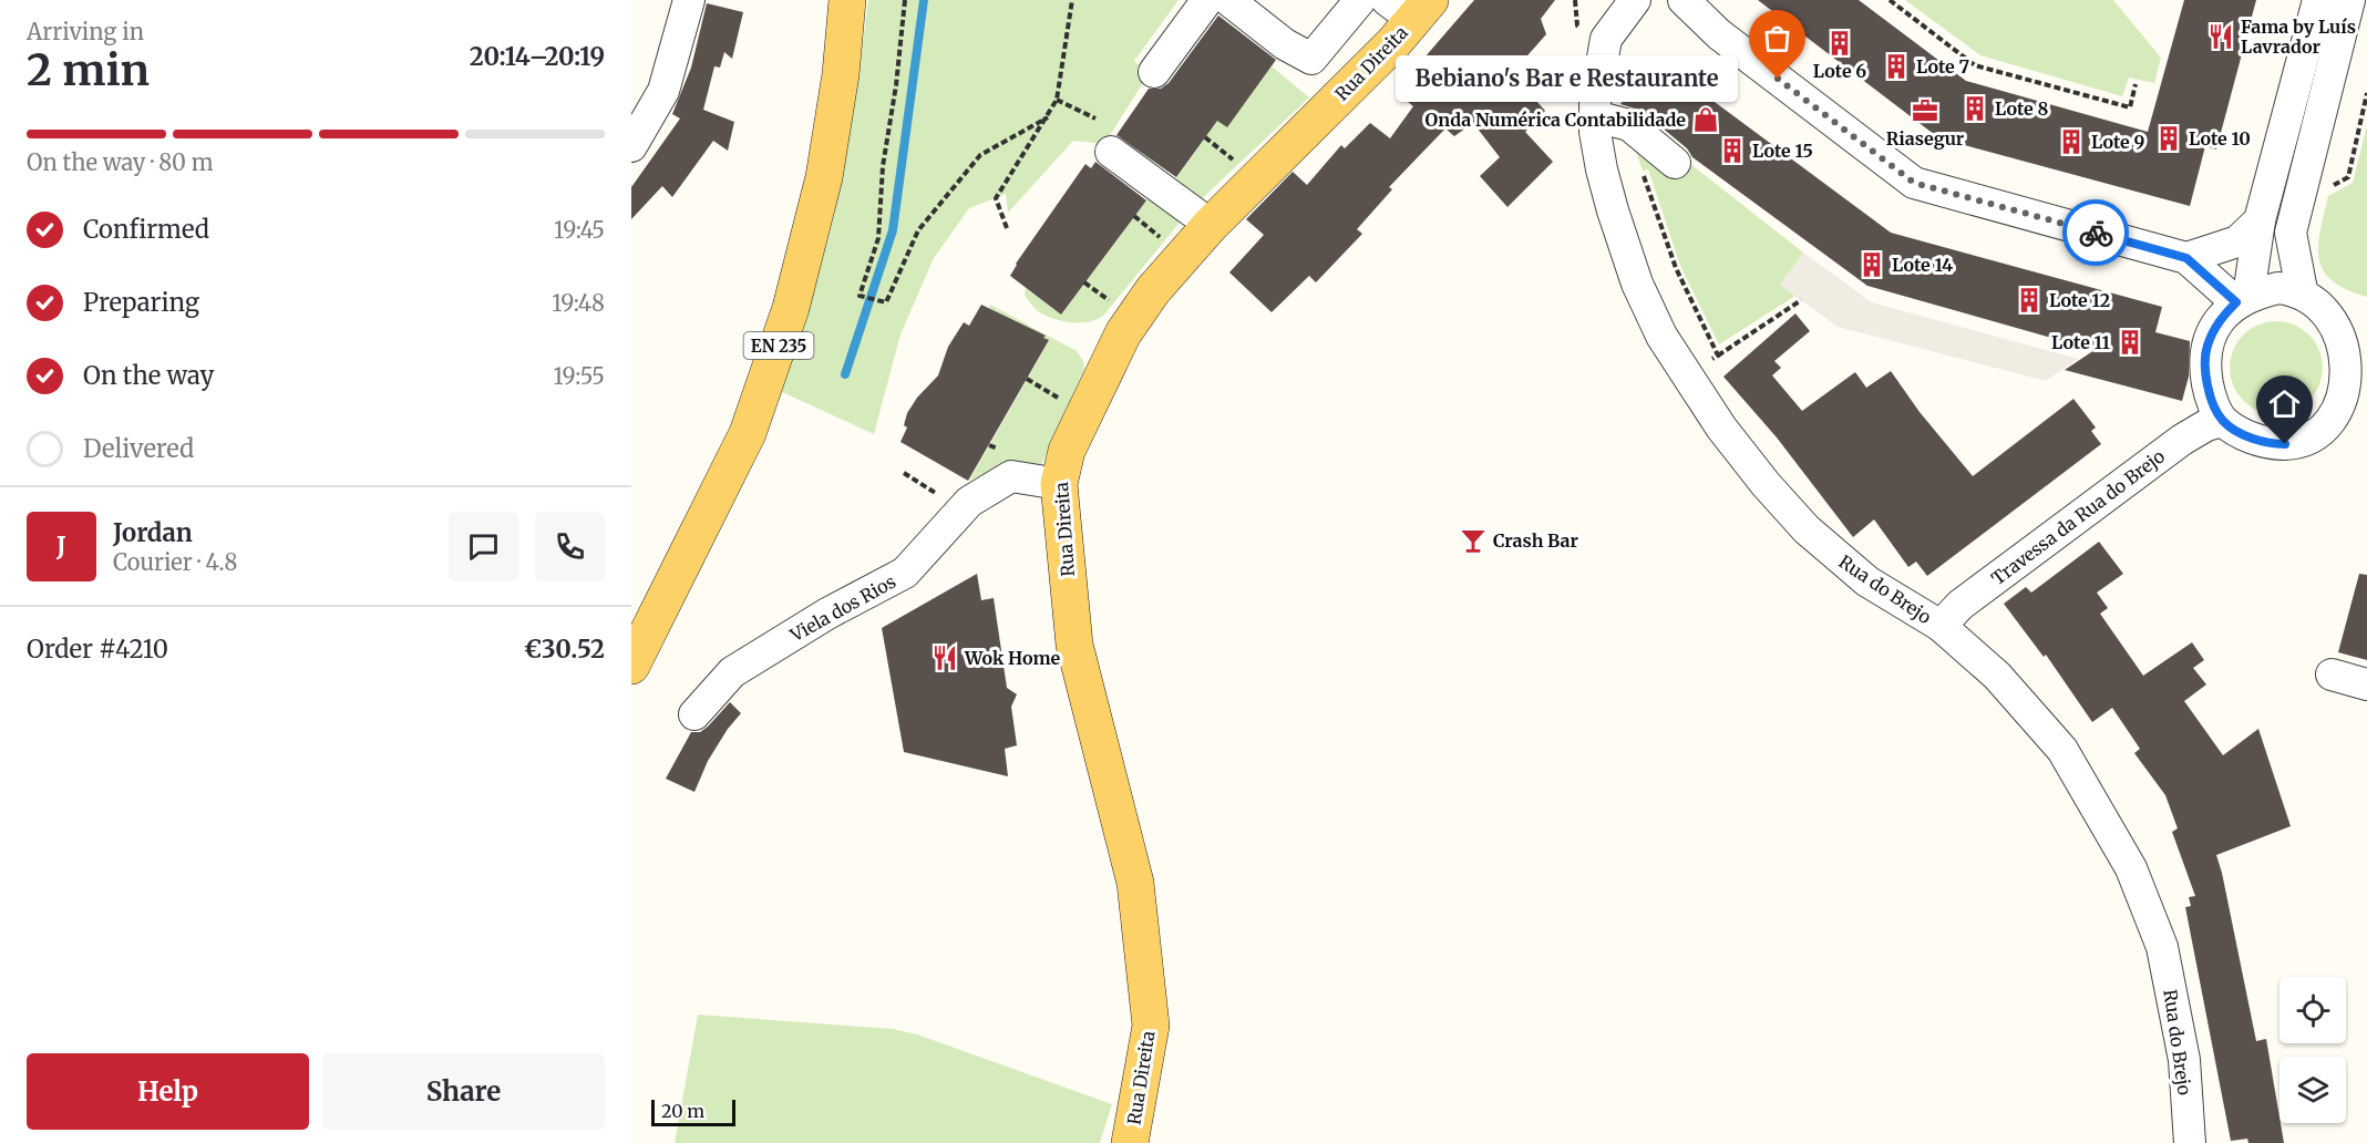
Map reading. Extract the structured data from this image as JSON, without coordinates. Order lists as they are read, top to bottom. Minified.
{"streets":{"main road":["Rua Direita","EN 235"],"street":["Travessa da Rua do Brejo","Rua do Brejo","Viela dos Rios"]},"crossings":[["Rua Direita","Viela dos Rios"],["Travessa da Rua do Brejo","Rua do Brejo"]],"places":{"restaurant":["Fama by Luís Lavrador","Wok Home"],"building":["Lote 6","Lote 7","Lote 8","Lote 10","Lote 9","Lote 15","Lote 14","Lote 12","Lote 11"],"other":["Bebiano's Bar e Restaurante"],"office":["Riasegur"],"shop":["Onda Numérica Contabilidade"],"bar":["Crash Bar"]},"scale_bar":"20 m","page":{"heading":["2 min","Arriving in","20:14–20:19"],"panel":["Jordan","Courier · 4.8","Order #4210","€30.52"],"bubble":"Bebiano's Bar e Restaurante","bar":"On the way · 80 m","list":[["Confirmed","19:45"],["Preparing","19:48"],["On the way","19:55"],"Delivered"],"round":"J","buttons":["Help","Share"],"scale":"20 m"}}
